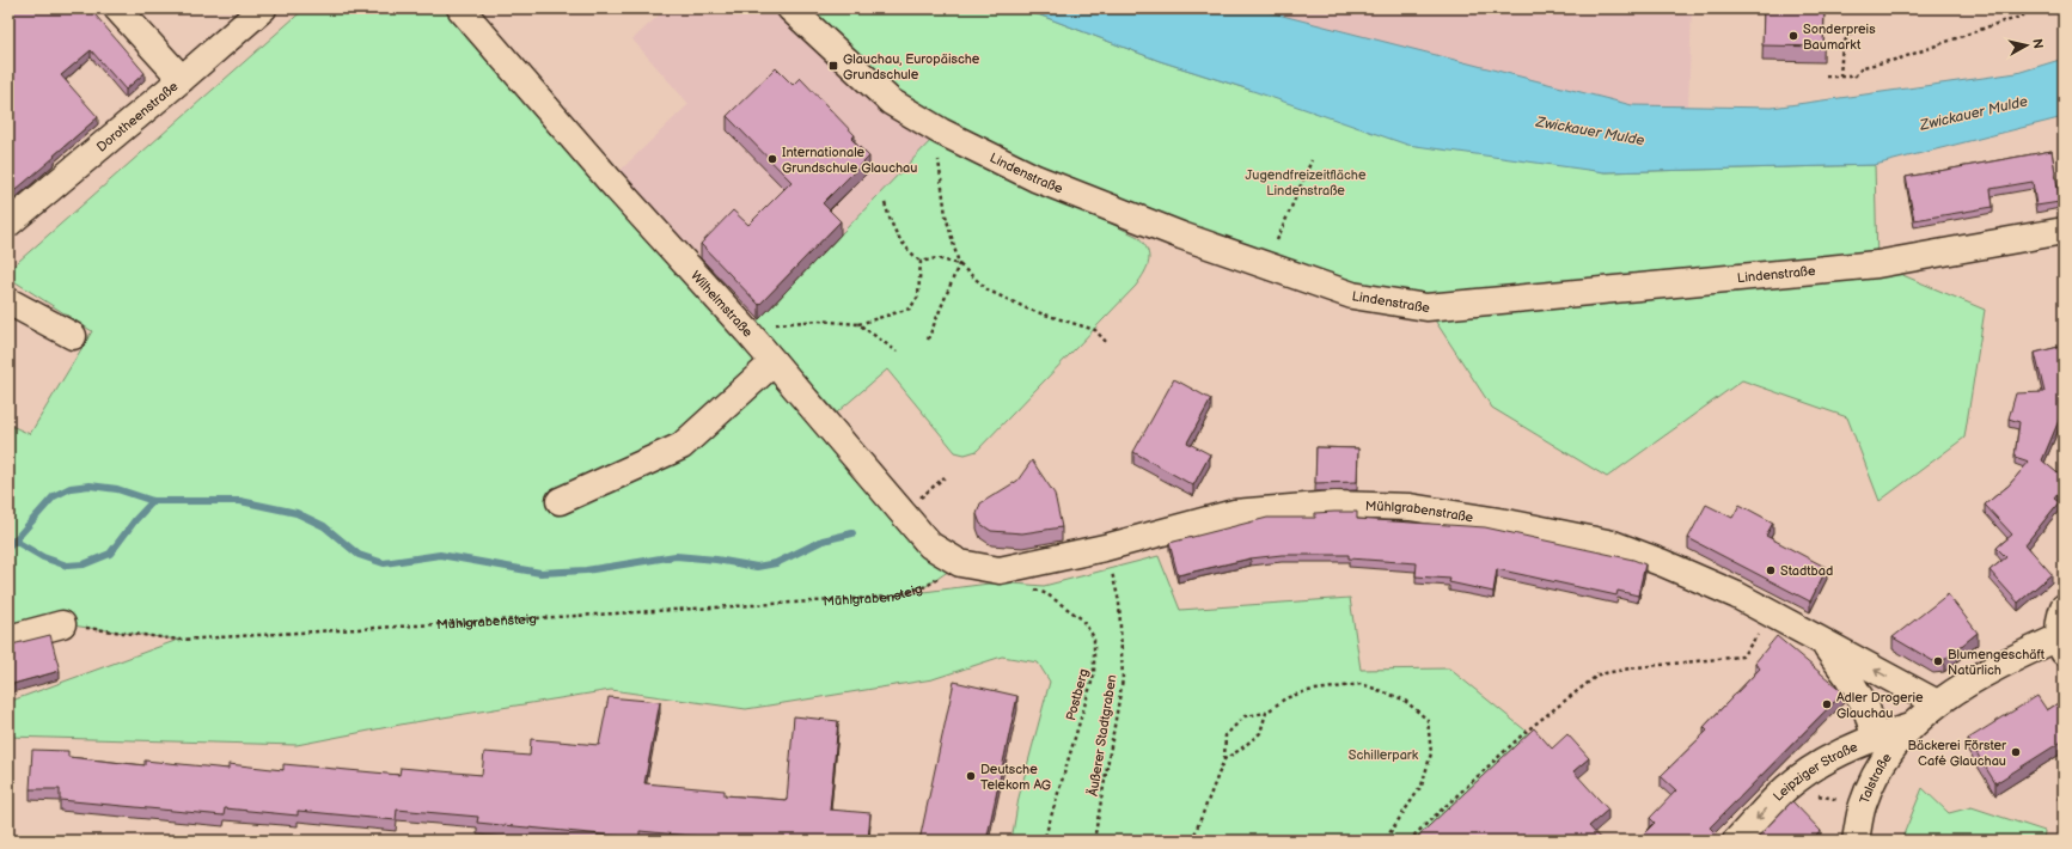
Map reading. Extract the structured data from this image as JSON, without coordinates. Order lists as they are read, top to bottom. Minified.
{"streets":{"street":["Dorotheenstraße","Lindenstraße","Wilhelmstraße","Mühlgrabenstraße","Leipziger Straße","Talstraße"],"path":["Mühlgrabensteig","Postberg","Äußerer Stadtgraben"]},"crossings":[["Wilhelmstraße","Mühlgrabenstraße"],["Wilhelmstraße","Mühlgrabensteig"],["Mühlgrabenstraße","Äußerer Stadtgraben"],["Mühlgrabenstraße","Leipziger Straße"],["Mühlgrabenstraße","Talstraße"],["Leipziger Straße","Talstraße"]],"water":["Zwickauer Mulde"],"parks":["Jugendfreizeitfläche Lindenstraße","Schillerpark"],"places":{"other":["Sonderpreis Baumarkt","Internationale Grundschule Glauchau","Stadtbad","Blumengeschäft Natürlich","Adler Drogerie Glauchau","Bäckerei Förster Café Glauchau","Deutsche Telekom AG"],"transit":["Glauchau, Europäische Grundschule"]},"north":"right"}
